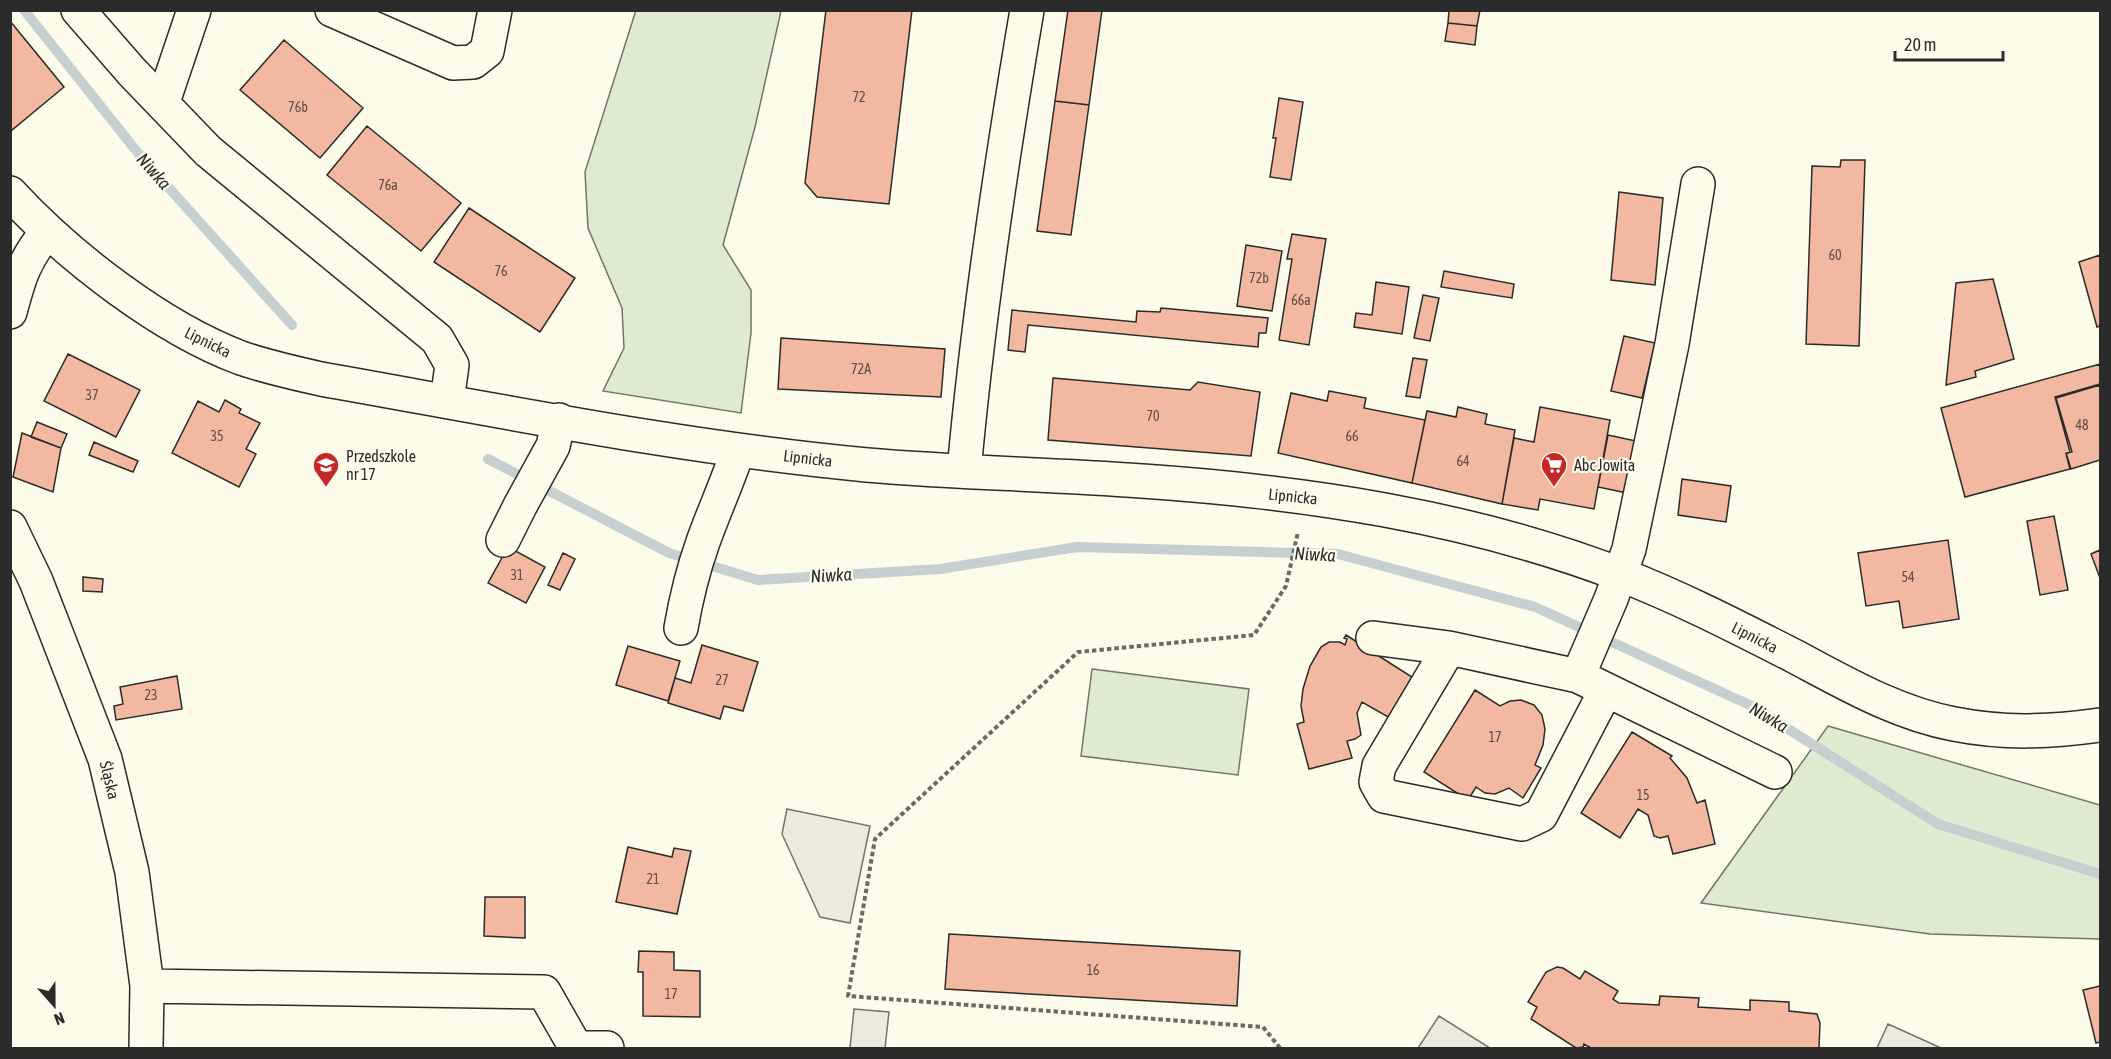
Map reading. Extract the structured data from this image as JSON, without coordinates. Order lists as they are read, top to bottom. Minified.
{"streets":{"street":["Lipnicka","Śląska"]},"water":["Niwka"],"places":{"school or university":["Przedszkole nr 17"],"supermarket":["Abc Jowita"]},"house_numbers":["72","76b","76a","60","76","72b","66a","72A","37","70","48","35","66","64","31","54","27","23","17","15","21","16","17"],"scale_bar":"20 m","north":"bottom"}
